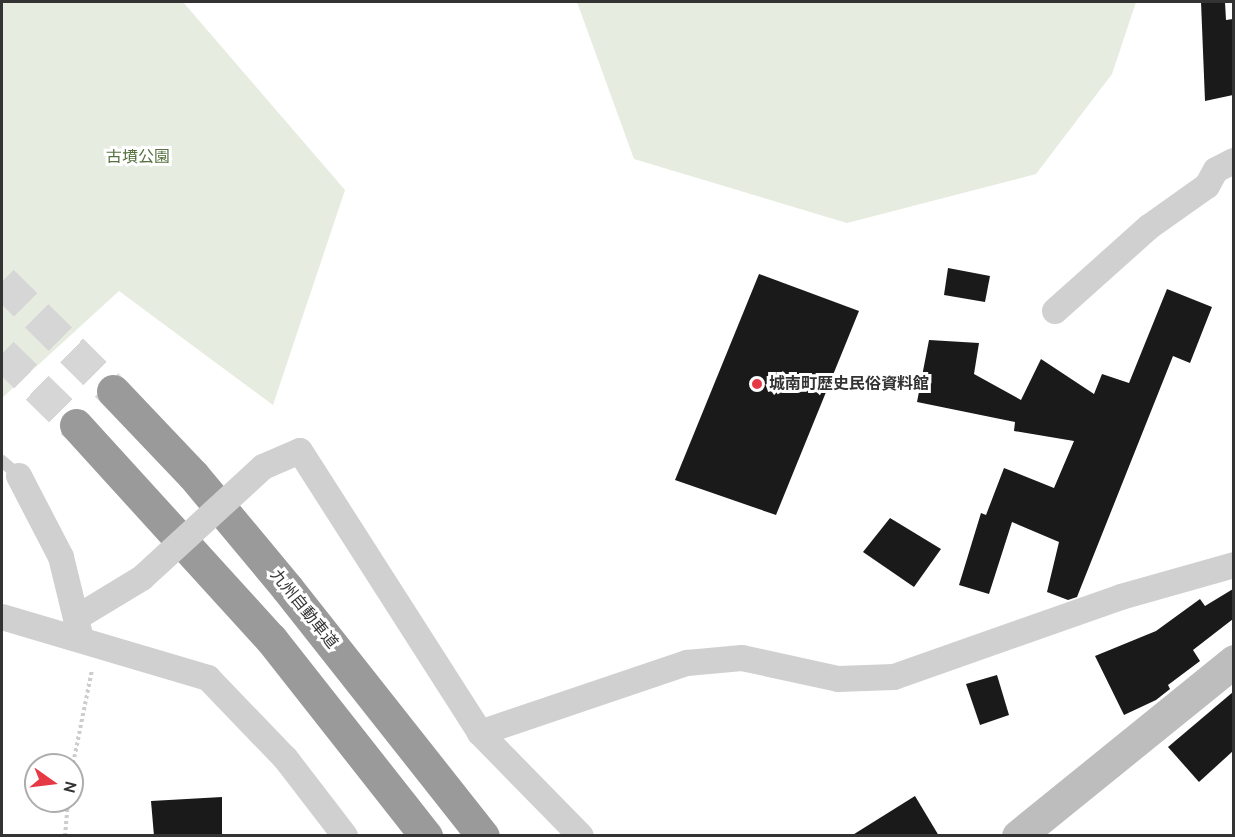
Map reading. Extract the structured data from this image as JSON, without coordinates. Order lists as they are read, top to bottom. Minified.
{"streets":{"highway":["九州自動車道"]},"parks":["古墳公園"],"places":["城南町歴史民俗資料館"],"north":"right"}
